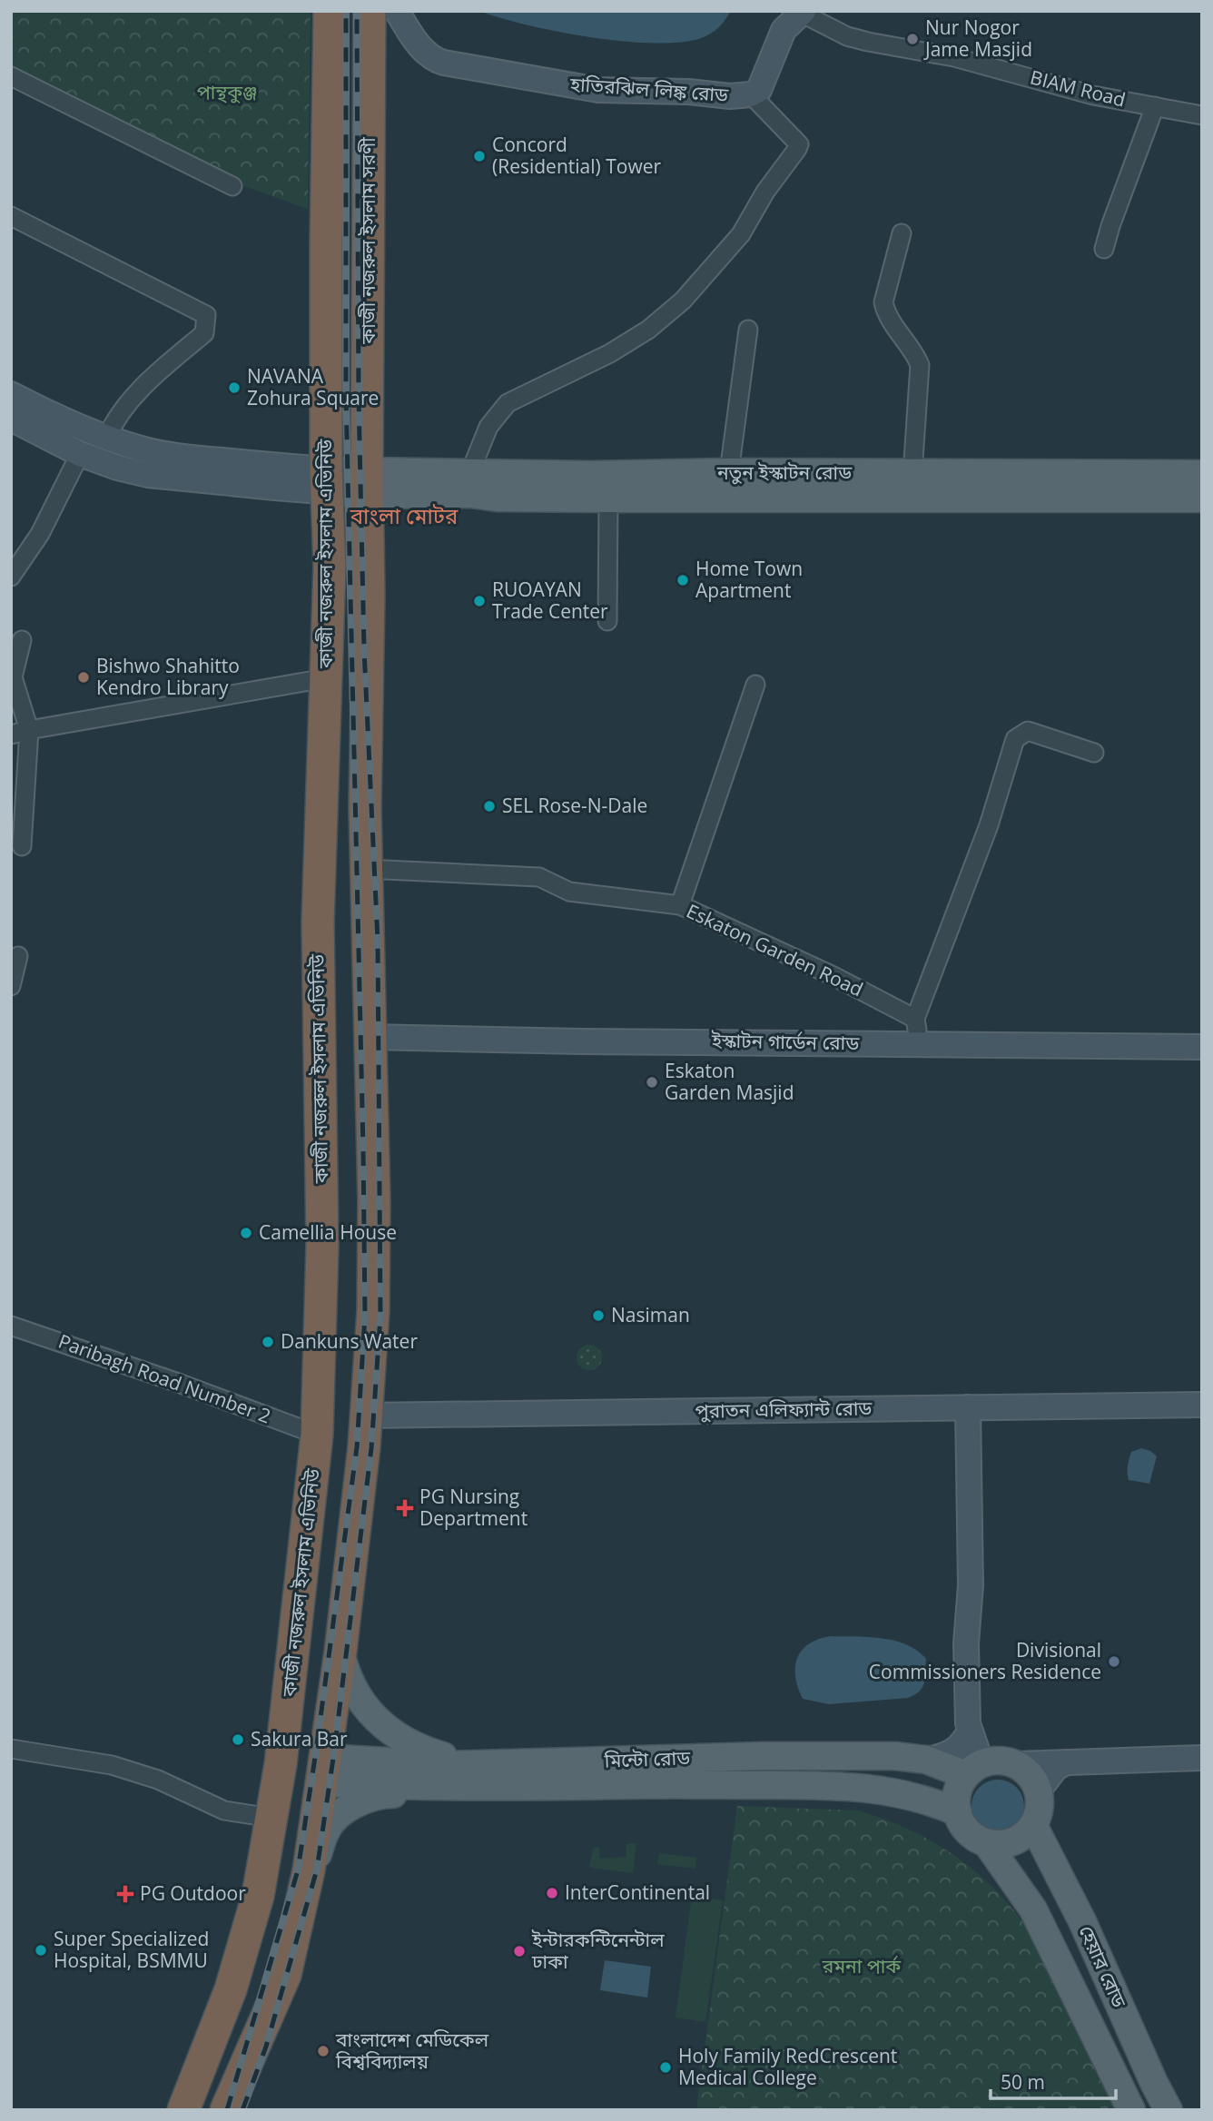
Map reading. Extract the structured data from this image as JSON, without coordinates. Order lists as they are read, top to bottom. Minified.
{"streets":{"highway":["কাজী নজরুল ইসলাম সরণী","কাজী নজরুল ইসলাম এভিনিউ"],"main road":["হাতিরঝিল লিঙ্ক রোড","নতুন ইস্কাটন রোড","ইস্কাটন গার্ডেন রোড","পুরাতন এলিফ্যান্ট রোড","মিন্টো রোড","হেয়ার রোড"],"street":["BIAM Road","Eskaton Garden Road","Paribagh Road Number 2"]},"crossings":[["BIAM Road","হাতিরঝিল লিঙ্ক রোড"],["কাজী নজরুল ইসলাম সরণী","নতুন ইস্কাটন রোড"],["কাজী নজরুল ইসলাম এভিনিউ","Paribagh Road Number 2"],["মিন্টো রোড","হেয়ার রোড"]],"districts":["বাংলা মোটর"],"parks":["পান্থকুঞ্জ","রমনা পার্ক"],"places":{"other":["Nur Nogor Jame Masjid","Concord (Residential) Tower","NAVANA Zohura Square","Home Town Apartment","RUOAYAN Trade Center","Bishwo Shahitto Kendro Library","SEL Rose-N-Dale","Eskaton Garden Masjid","Camellia House","Nasiman","Dankuns Water","Divisional Commissioners Residence","Sakura Bar","InterContinental","Super Specialized Hospital, BSMMU","ইন্টারকন্টিনেন্টাল ঢাকা","বাংলাদেশ মেডিকেল বিশ্ববিদ্যালয়","Holy Family RedCrescent Medical College"],"health":["PG Nursing Department","PG Outdoor"]},"scale_bar":"50 m"}
